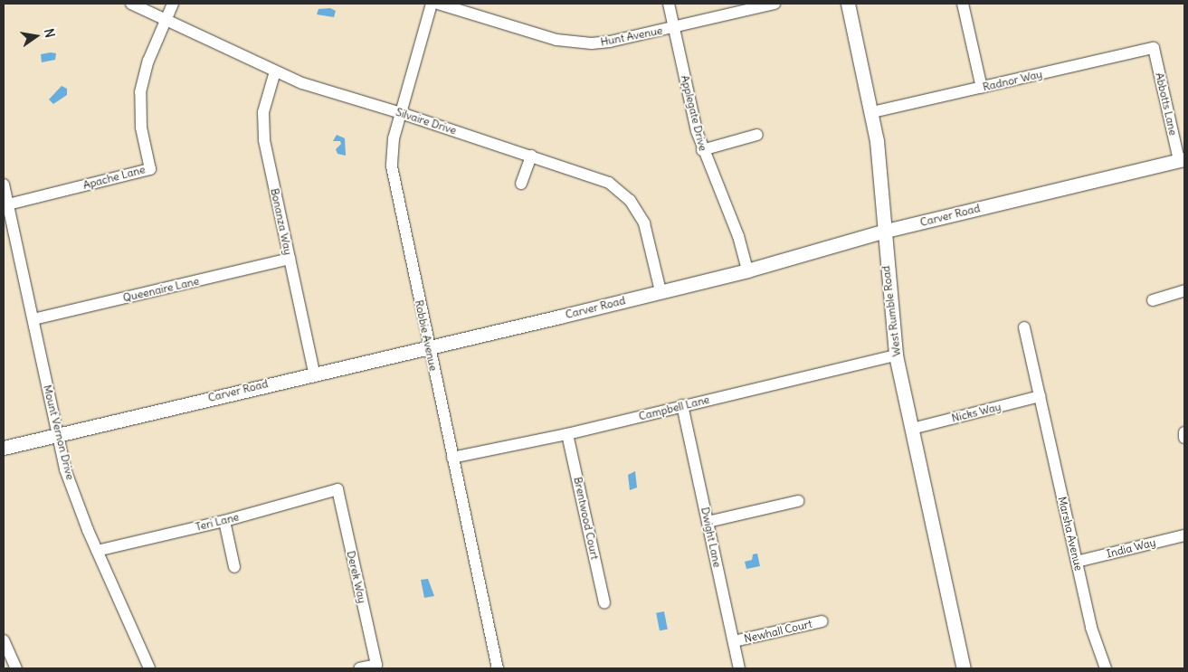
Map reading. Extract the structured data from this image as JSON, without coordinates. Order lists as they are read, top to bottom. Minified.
{"streets":{"street":["Hunt Avenue","Radnor Way","Abbotts Lane","Applegate Drive","Silvaire Drive","Apache Lane","Carver Road","Bonanza Way","Queenaire Lane","West Rumble Road","Robbie Avenue","Campbell Lane","Nicks Way","Mount Vernon Drive","Brentwood Court","Teri Lane","Marsha Avenue","Dwight Lane","India Way","Derek Way","Newhall Court"]},"crossings":[["Hunt Avenue","Applegate Drive"],["Radnor Way","Abbotts Lane"],["Radnor Way","West Rumble Road"],["Abbotts Lane","Carver Road"],["Applegate Drive","Carver Road"],["Silvaire Drive","Apache Lane"],["Silvaire Drive","Carver Road"],["Silvaire Drive","Bonanza Way"],["Silvaire Drive","Robbie Avenue"],["Apache Lane","Mount Vernon Drive"],["Carver Road","Bonanza Way"],["Carver Road","West Rumble Road"],["Carver Road","Robbie Avenue"],["Carver Road","Mount Vernon Drive"],["Bonanza Way","Queenaire Lane"],["Queenaire Lane","Mount Vernon Drive"],["West Rumble Road","Campbell Lane"],["West Rumble Road","Nicks Way"],["Robbie Avenue","Campbell Lane"],["Campbell Lane","Brentwood Court"],["Campbell Lane","Dwight Lane"],["Nicks Way","Marsha Avenue"],["Mount Vernon Drive","Teri Lane"],["Teri Lane","Derek Way"],["Marsha Avenue","India Way"],["Dwight Lane","Newhall Court"]],"north":"right"}
